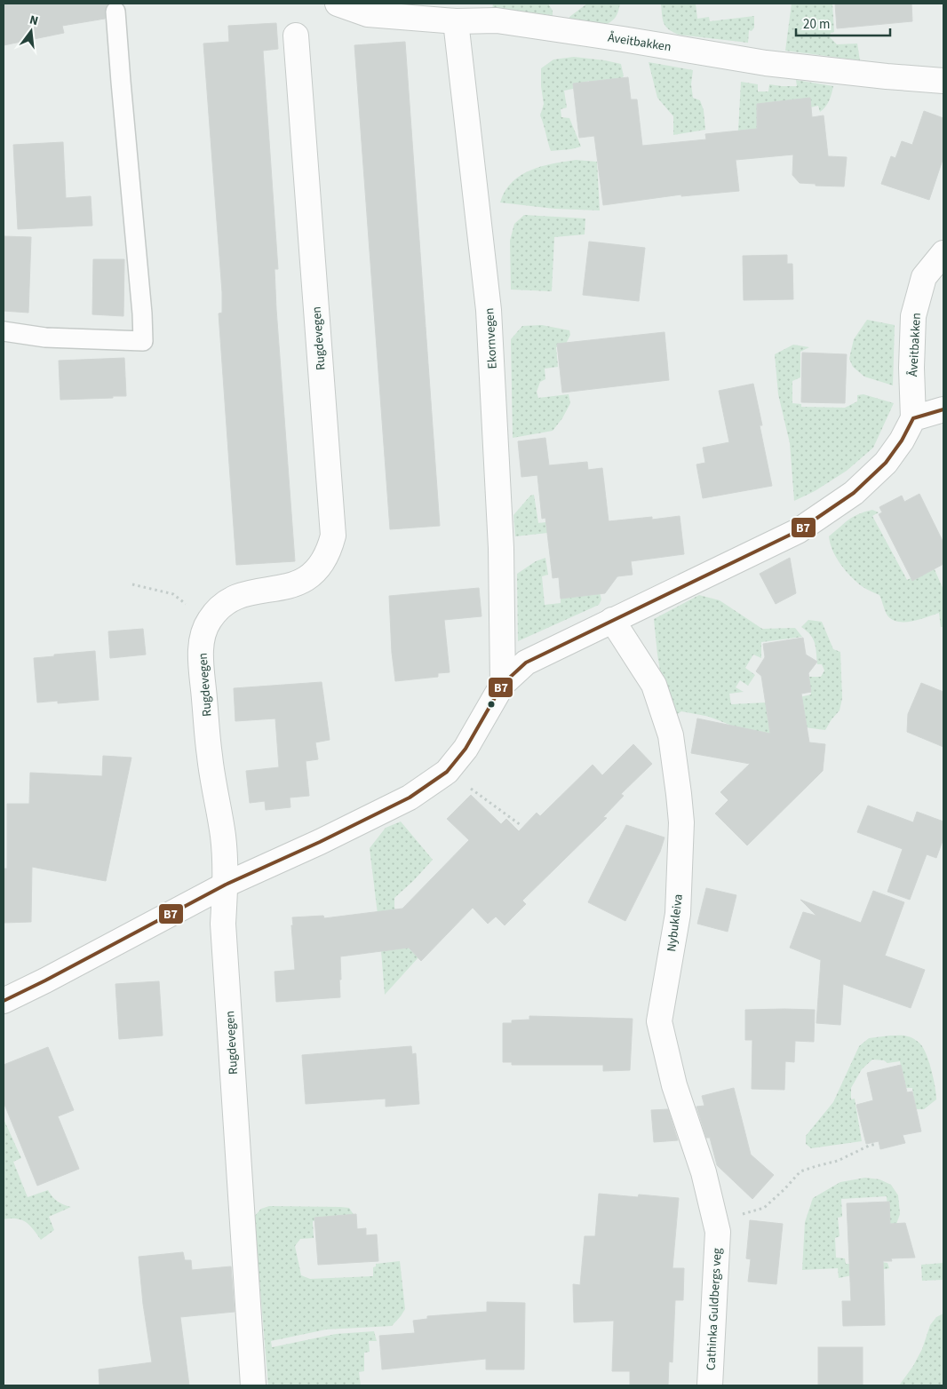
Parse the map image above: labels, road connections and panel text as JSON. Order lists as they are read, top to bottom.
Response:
{
  "streets": {
    "street": [
      "Åveitbakken",
      "Rugdevegen",
      "Ekornvegen",
      "Nybukleiva",
      "Cathinka Guldbergs veg"
    ]
  },
  "crossings": [
    ["Åveitbakken", "Ekornvegen"],
    ["Nybukleiva", "Cathinka Guldbergs veg"]
  ],
  "lines": ["transit line B7"],
  "scale_bar": "20 m",
  "north": "top"
}
